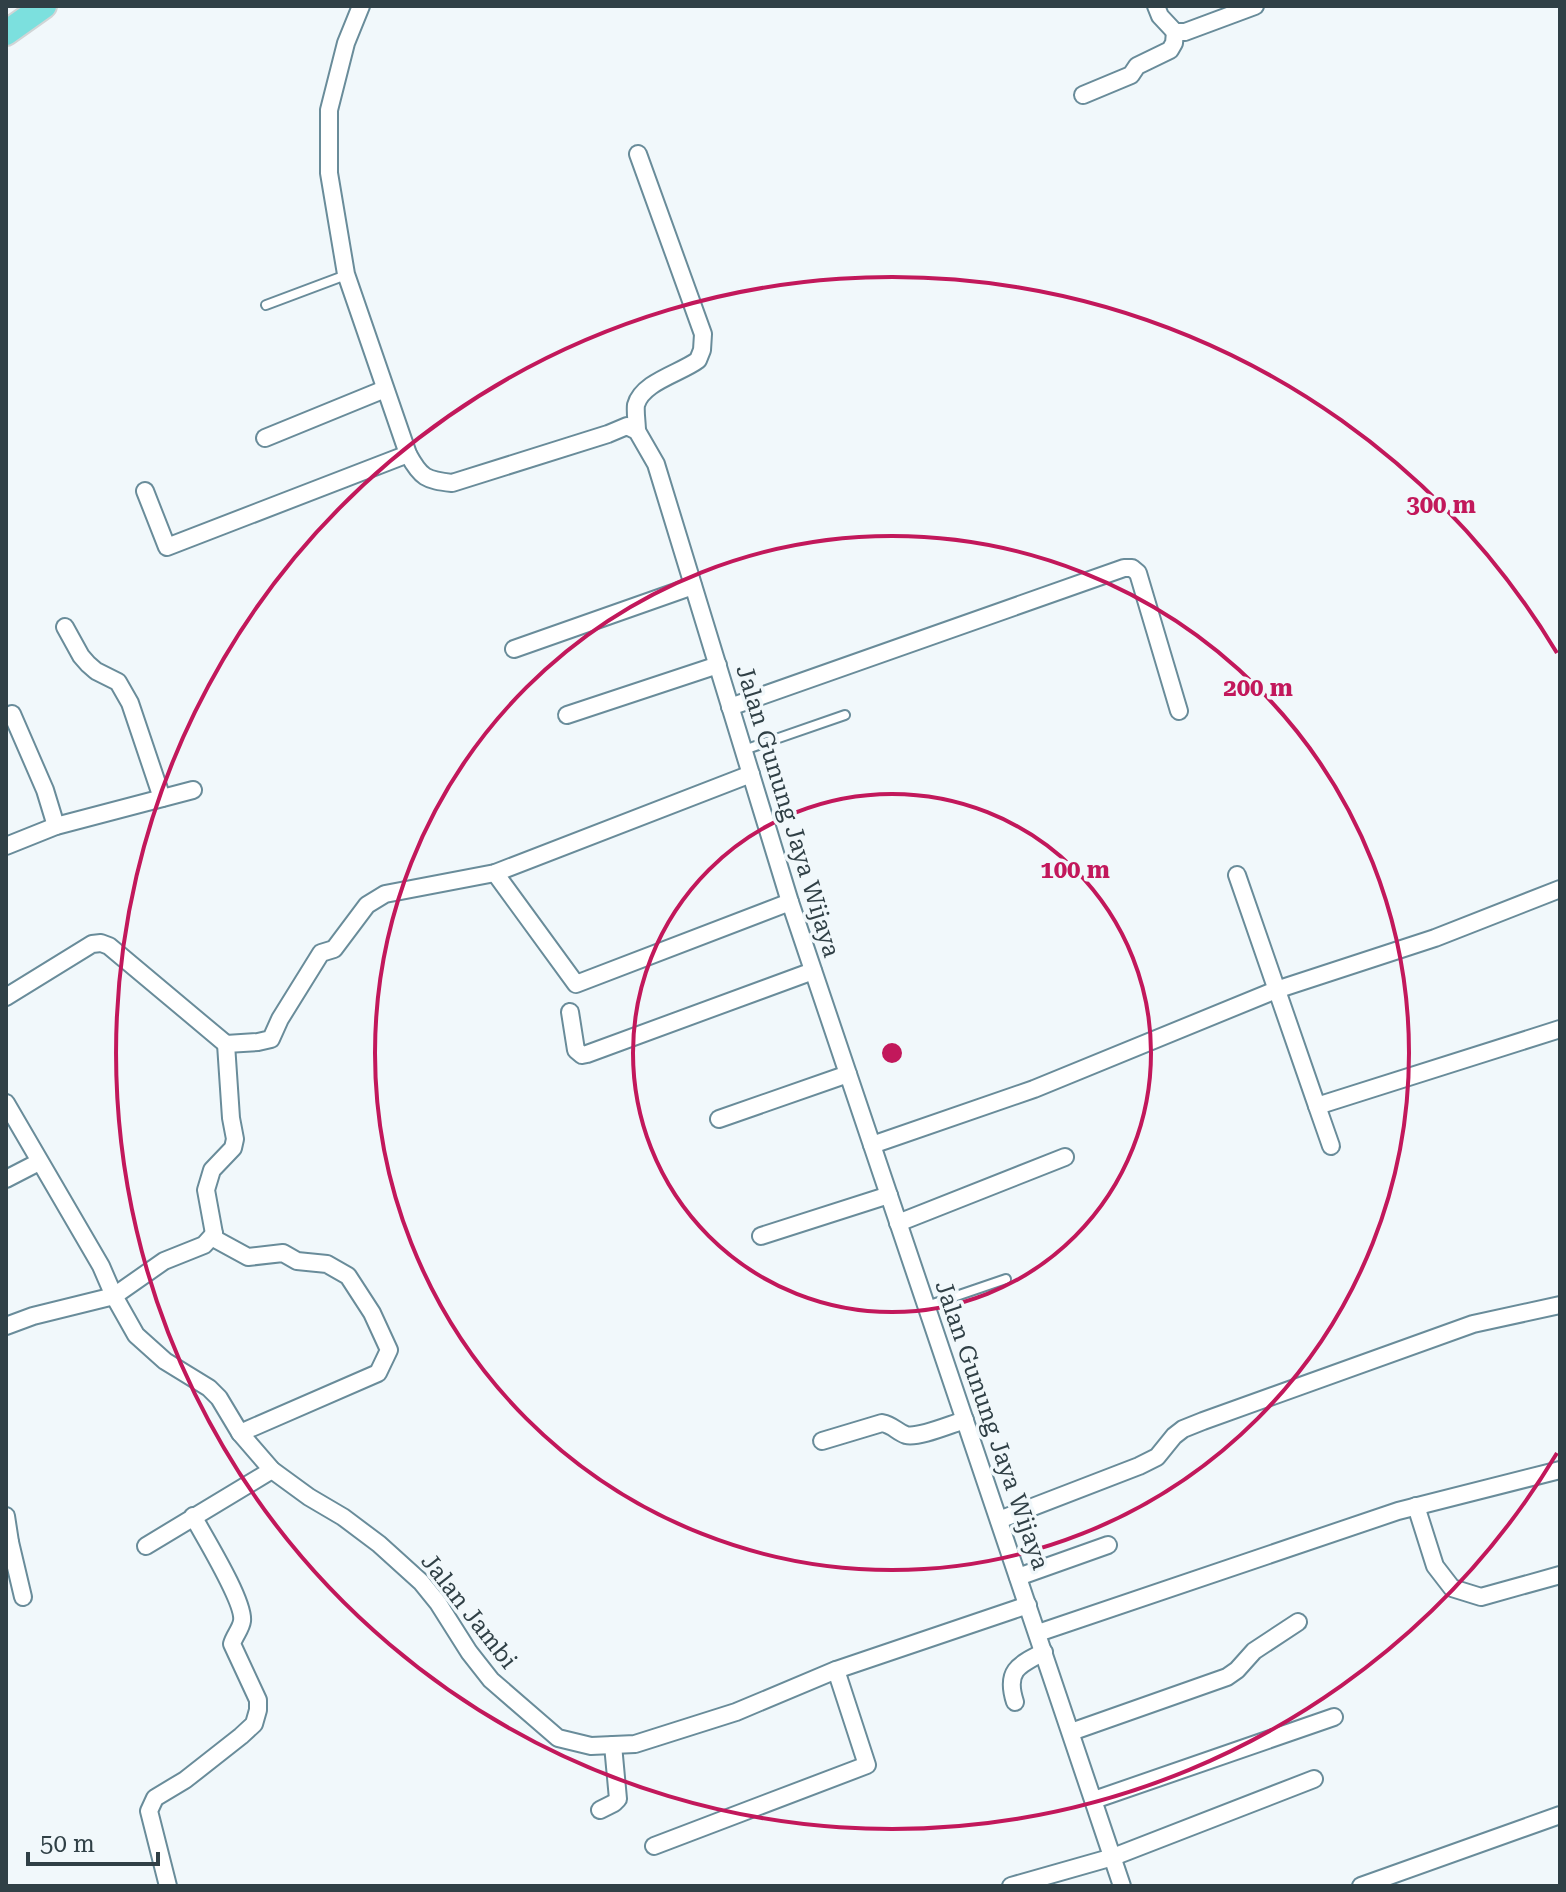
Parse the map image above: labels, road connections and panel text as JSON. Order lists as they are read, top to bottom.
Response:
{
  "streets": {
    "street": ["Jalan Gunung Jaya Wijaya", "Jalan Jambi"]
  },
  "crossings": [
    ["Jalan Gunung Jaya Wijaya", "Jalan Jambi"]
  ],
  "scale_bar": "50 m",
  "rings": ["300 m", "200 m", "100 m"]
}
